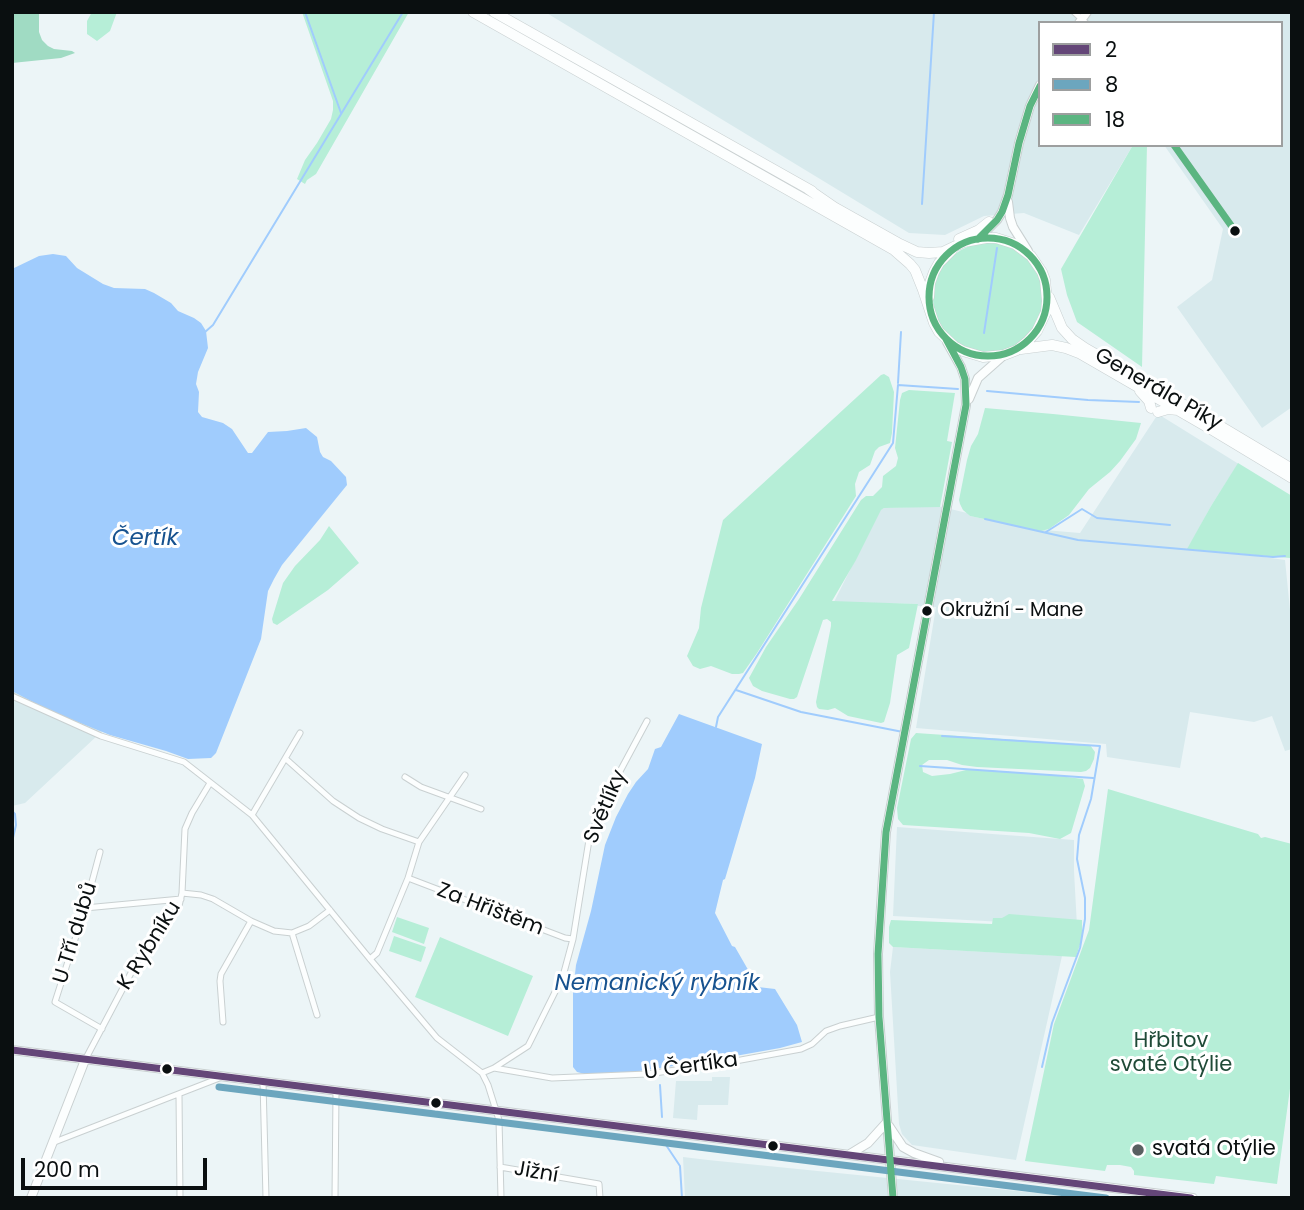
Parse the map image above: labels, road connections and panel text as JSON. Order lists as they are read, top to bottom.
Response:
{
  "streets": {
    "highway": ["Generála Píky"],
    "main road": ["K Rybníku"],
    "street": [
      "Světlíky",
      "Za Hřištěm",
      "U Tří dubů",
      "U Čertíka",
      "Jižní"
    ]
  },
  "crossings": [
    ["Světlíky", "Za Hřištěm"],
    ["U Tří dubů", "K Rybníku"]
  ],
  "water": ["Čertík", "Nemanický rybník"],
  "parks": ["Hřbitov svaté Otýlie"],
  "places": ["Okružní - Mane", "svatá Otýlie"],
  "lines": ["transit line 18", "transit line 2", "transit line 8"],
  "legend": ["2", "8", "18"],
  "scale_bar": "200 m"
}
